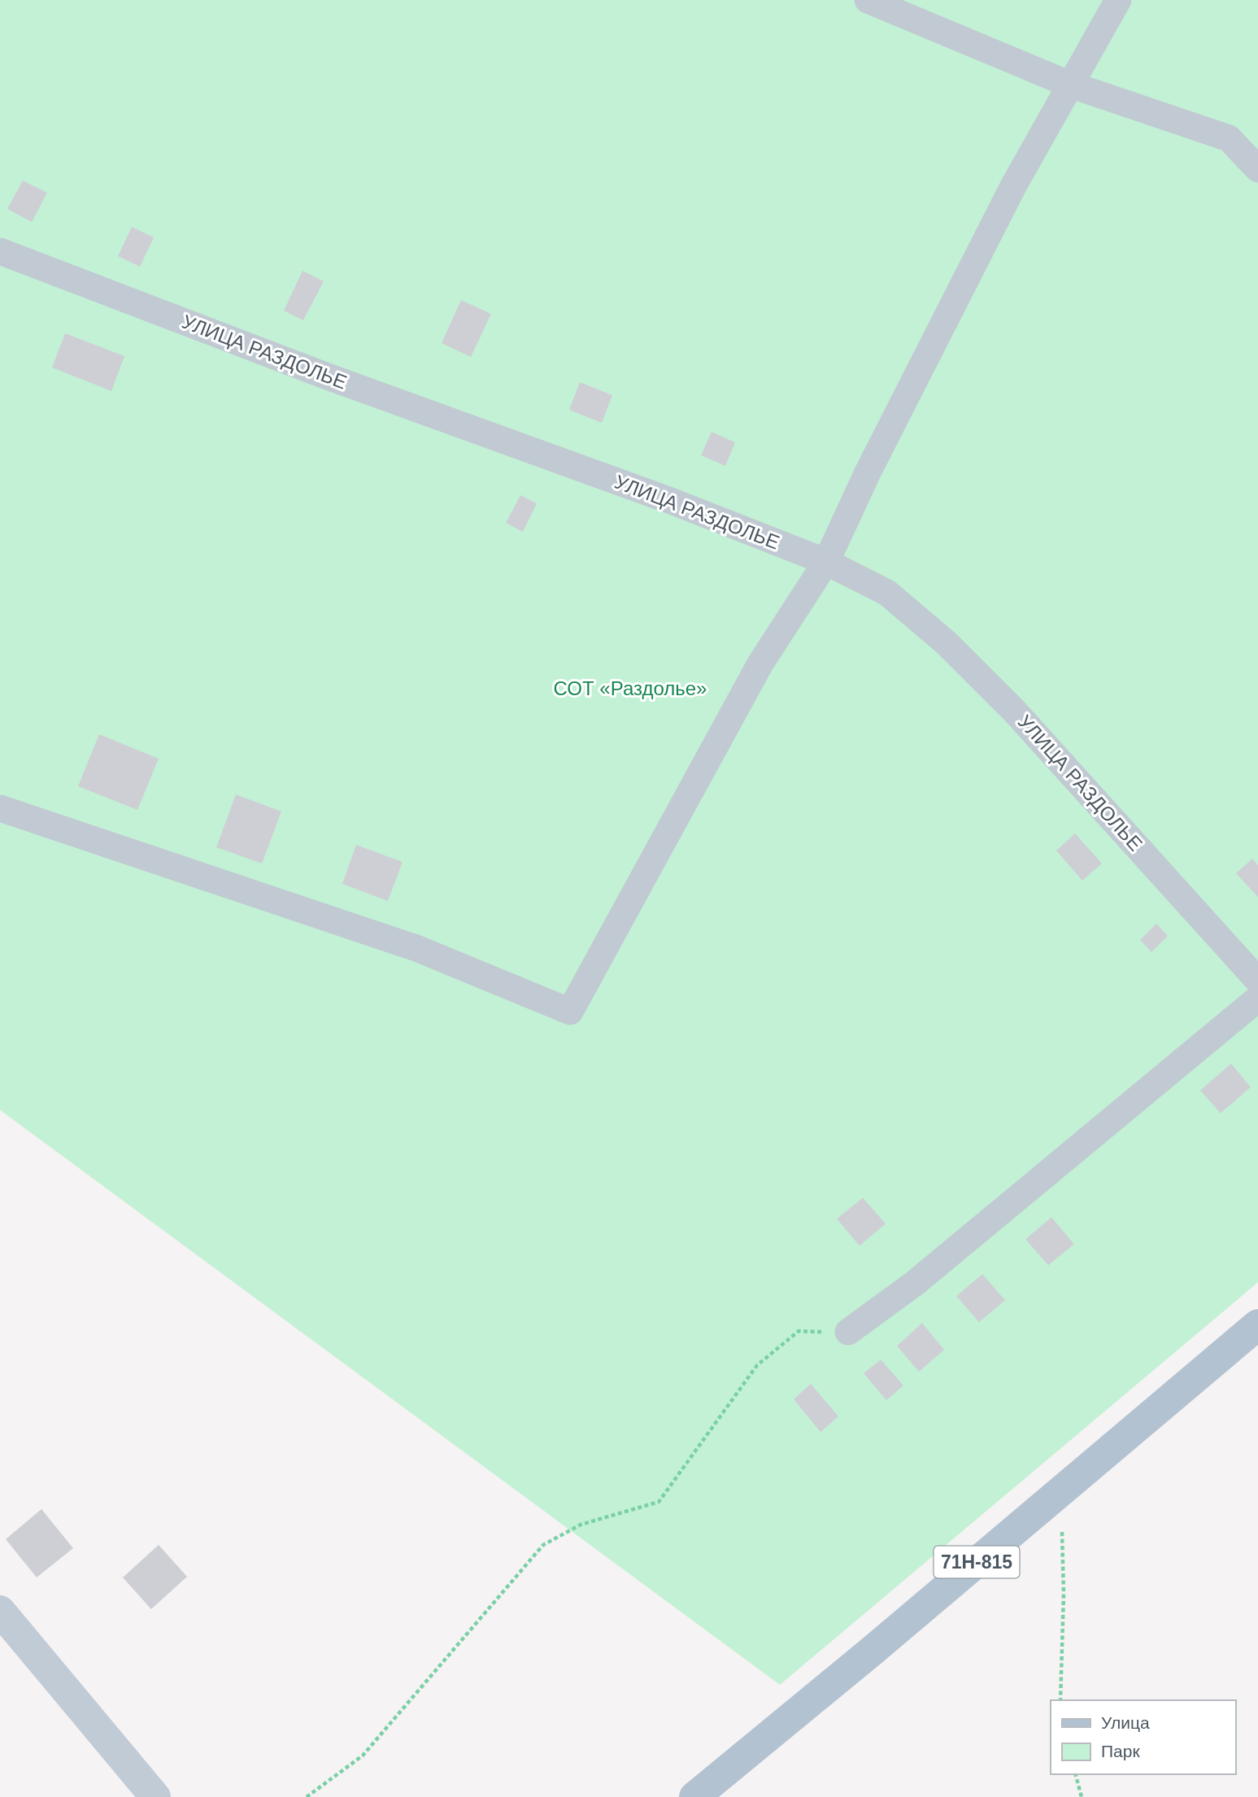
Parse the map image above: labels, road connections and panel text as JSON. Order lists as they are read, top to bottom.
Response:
{
  "streets": {
    "main road": ["71Н-815"],
    "street": ["УЛИЦА РАЗДОЛЬЕ"]
  },
  "parks": ["СОТ «Раздолье»"],
  "legend": ["Улица", "Парк"]
}
